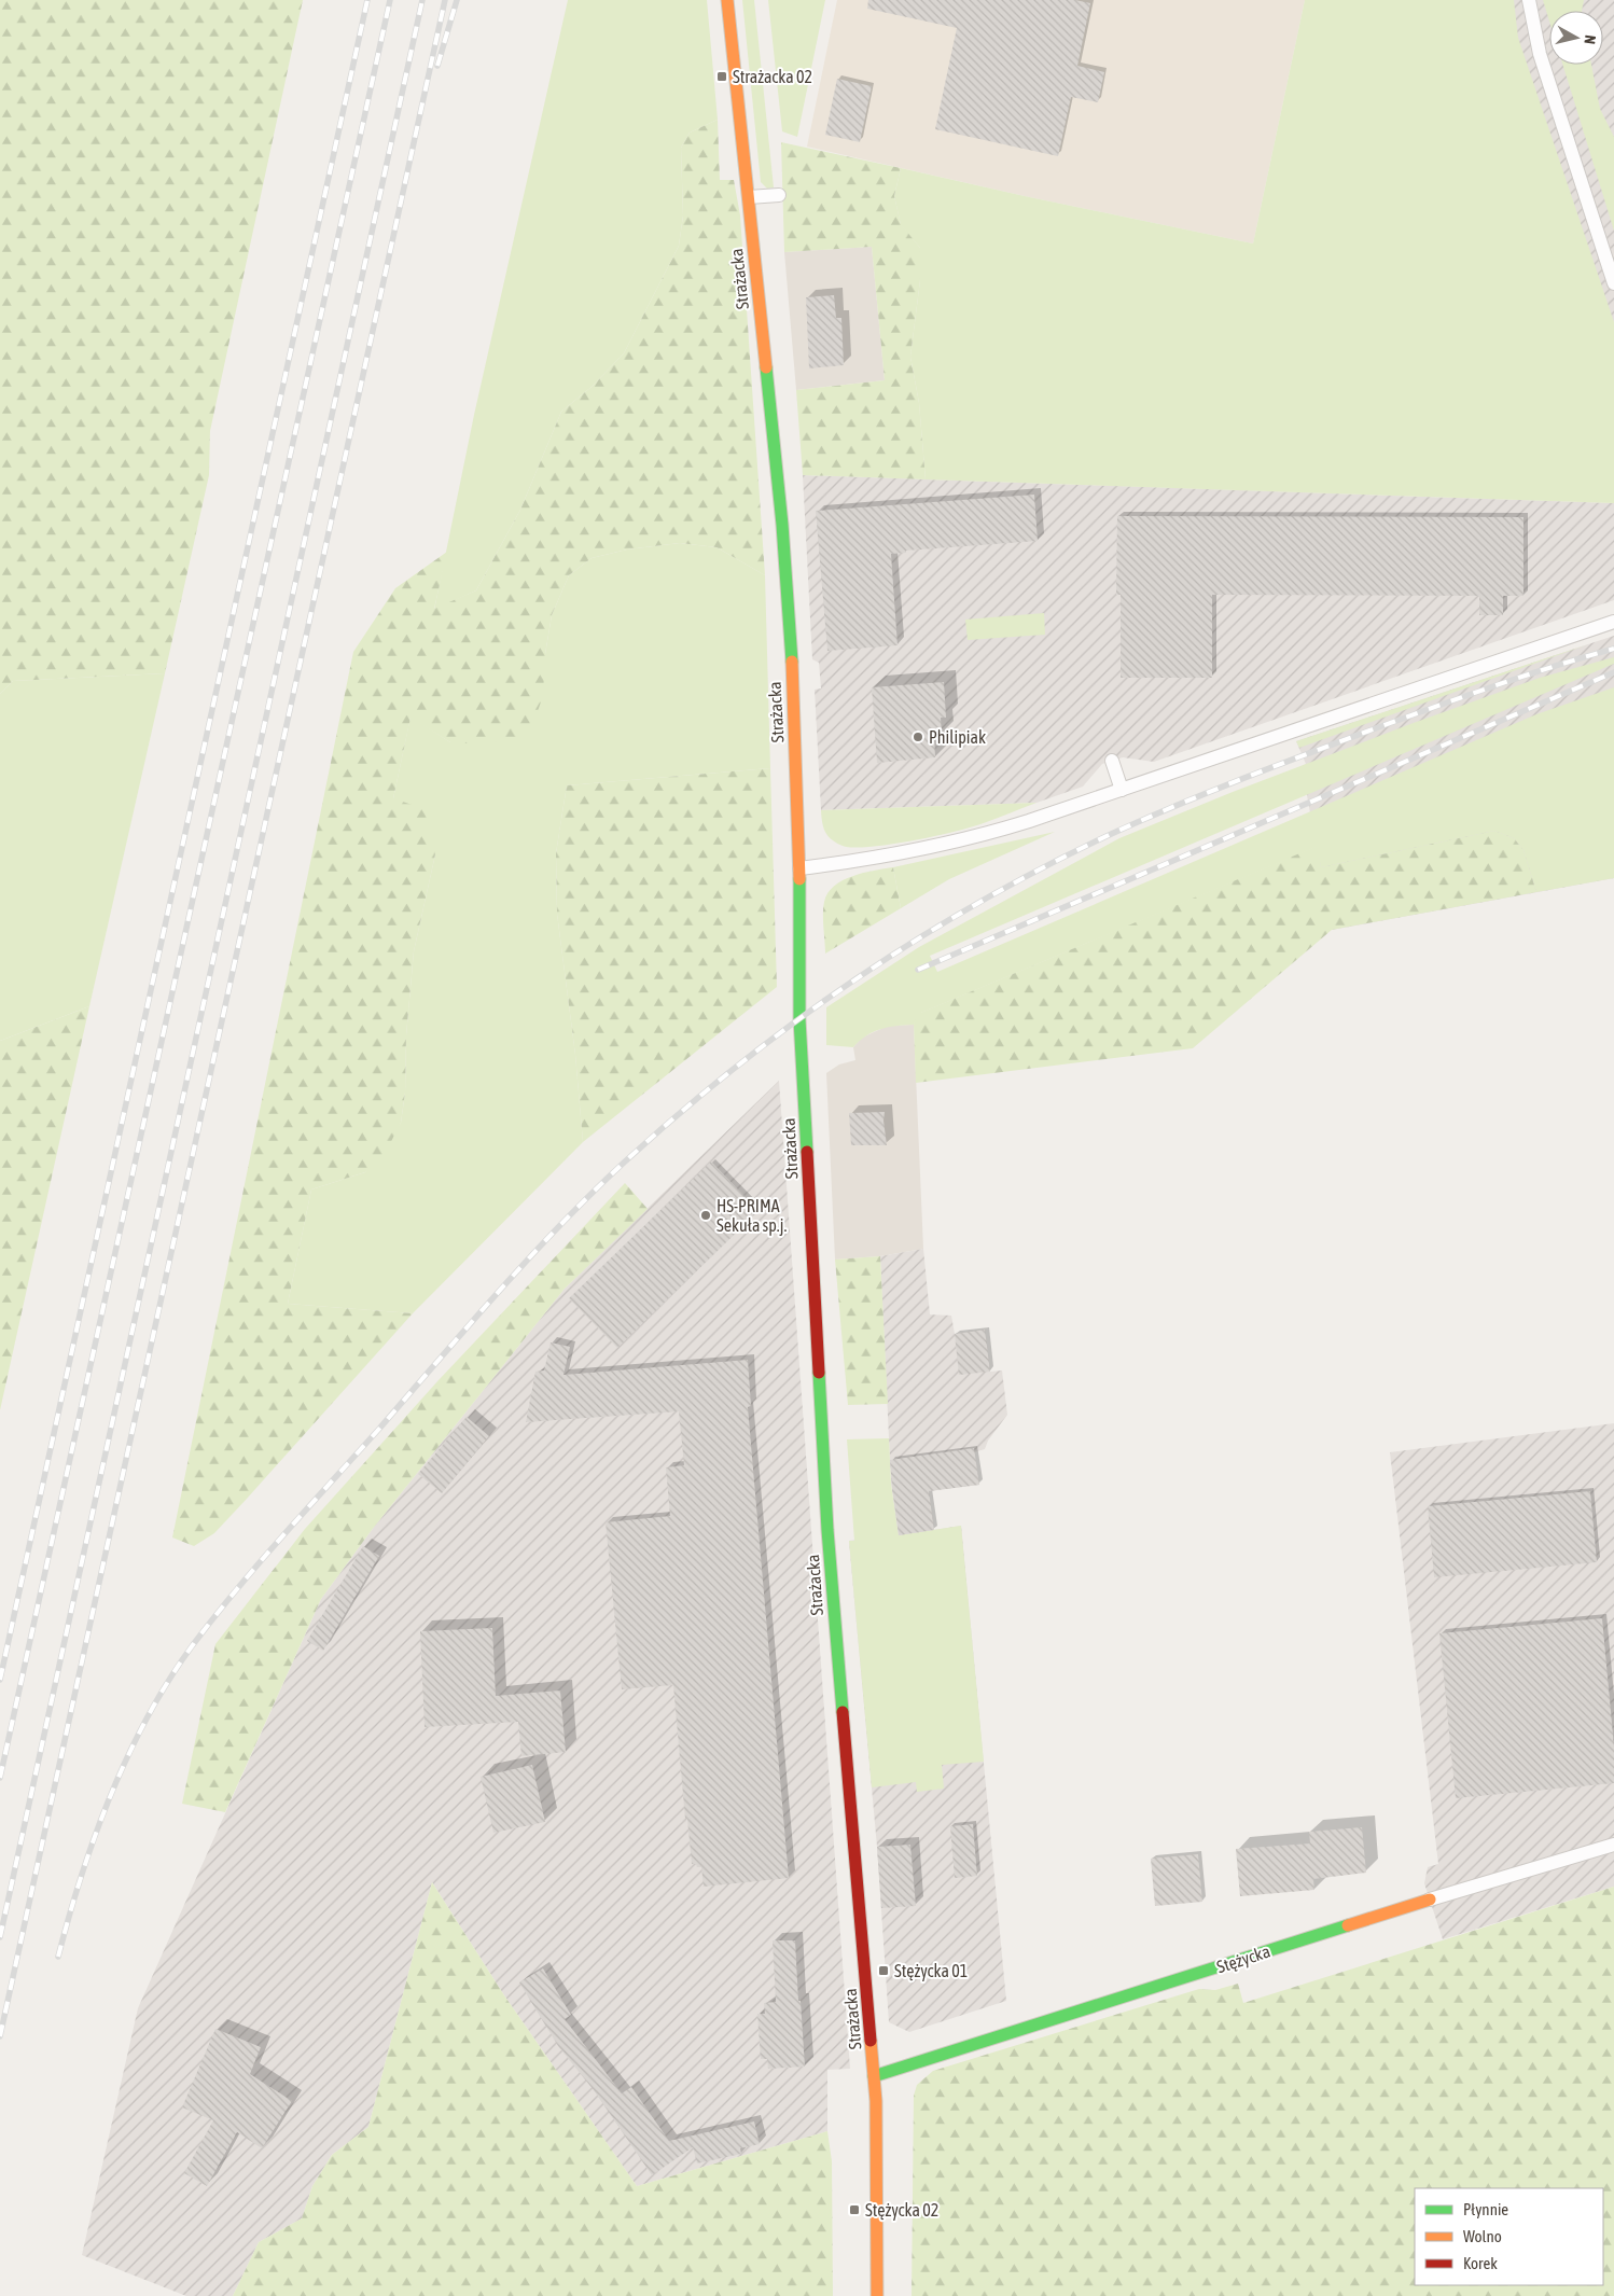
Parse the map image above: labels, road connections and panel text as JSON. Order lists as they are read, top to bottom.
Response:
{
  "streets": {
    "main road": ["Strażacka", "Stężycka"]
  },
  "crossings": [
    ["Strażacka", "Stężycka"]
  ],
  "places": {
    "transit": ["Strażacka 02", "Stężycka 01", "Stężycka 02"],
    "other": ["Philipiak", "HS-PRIMA Sekuła sp.j."]
  },
  "legend": ["Płynnie", "Wolno", "Korek"],
  "north": "right"
}
